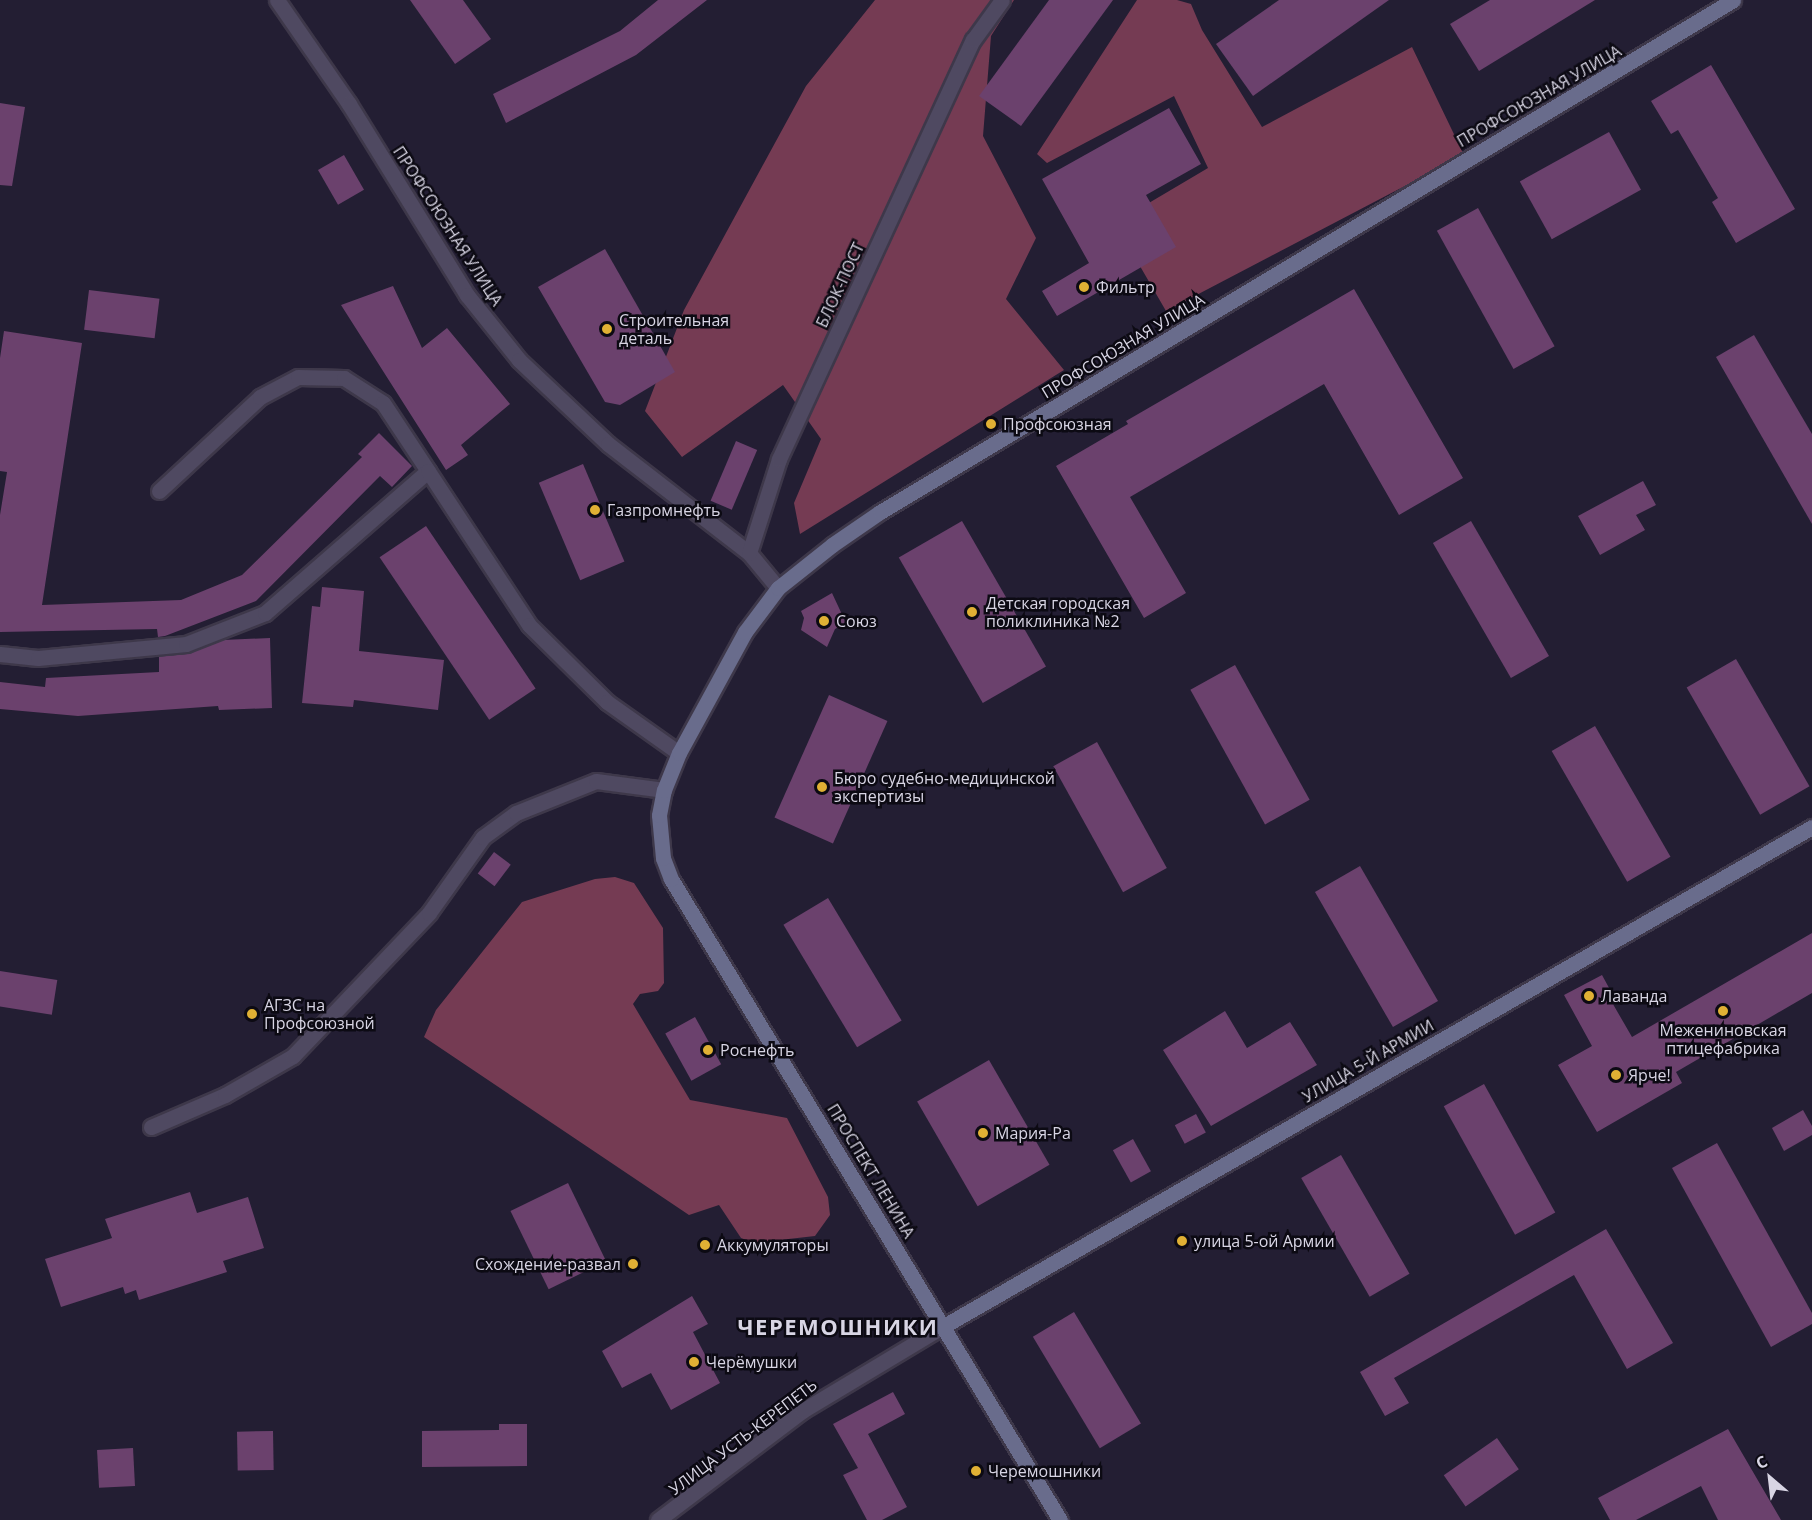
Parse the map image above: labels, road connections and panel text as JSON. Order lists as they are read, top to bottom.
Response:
{
  "streets": {
    "main road": ["ПРОФСОЮЗНАЯ УЛИЦА", "УЛИЦА 5-Й АРМИИ", "ПРОСПЕКТ ЛЕНИНА"],
    "street": ["БЛОК-ПОСТ", "УЛИЦА УСТЬ-КЕРЕПЕТЬ"]
  },
  "crossings": [
    ["ПРОФСОЮЗНАЯ УЛИЦА", "БЛОК-ПОСТ"],
    ["ПРОФСОЮЗНАЯ УЛИЦА", "ПРОСПЕКТ ЛЕНИНА"],
    ["УЛИЦА 5-Й АРМИИ", "ПРОСПЕКТ ЛЕНИНА"],
    ["УЛИЦА 5-Й АРМИИ", "УЛИЦА УСТЬ-КЕРЕПЕТЬ"],
    ["ПРОСПЕКТ ЛЕНИНА", "УЛИЦА УСТЬ-КЕРЕПЕТЬ"]
  ],
  "districts": ["ЧЕРЕМОШНИКИ"],
  "places": [
    "Фильтр",
    "Строительная деталь",
    "Профсоюзная",
    "Газпромнефть",
    "Детская городская поликлиника №2",
    "Союз",
    "Бюро судебно-медицинской экспертизы",
    "Лаванда",
    "Межениновская птицефабрика",
    "АГЗС на Профсоюзной",
    "Роснефть",
    "Ярче!",
    "Мария-Ра",
    "улица 5-ой Армии",
    "Аккумуляторы",
    "Схождение-развал",
    "Черёмушки",
    "Черемошники"
  ],
  "north": "top left"
}
